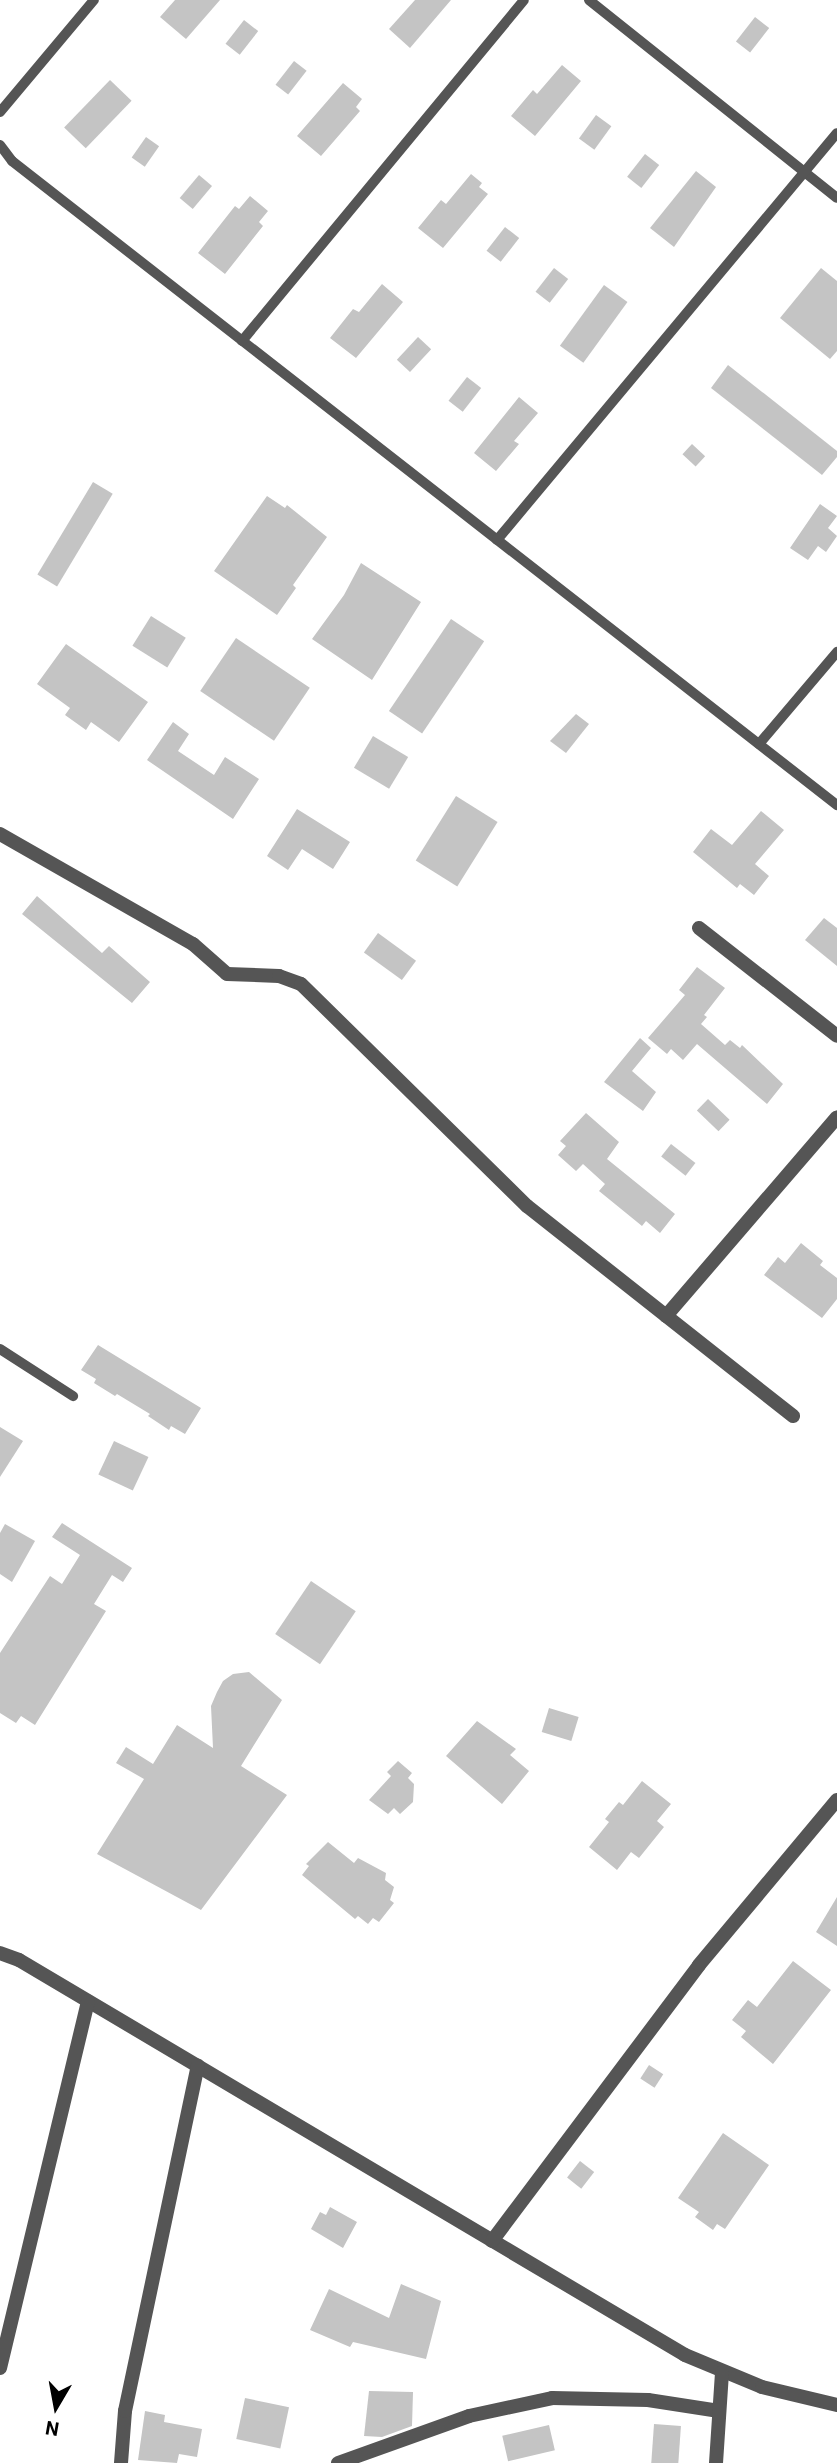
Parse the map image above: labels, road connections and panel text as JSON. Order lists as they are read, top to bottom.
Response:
{
  "north": "bottom"
}
